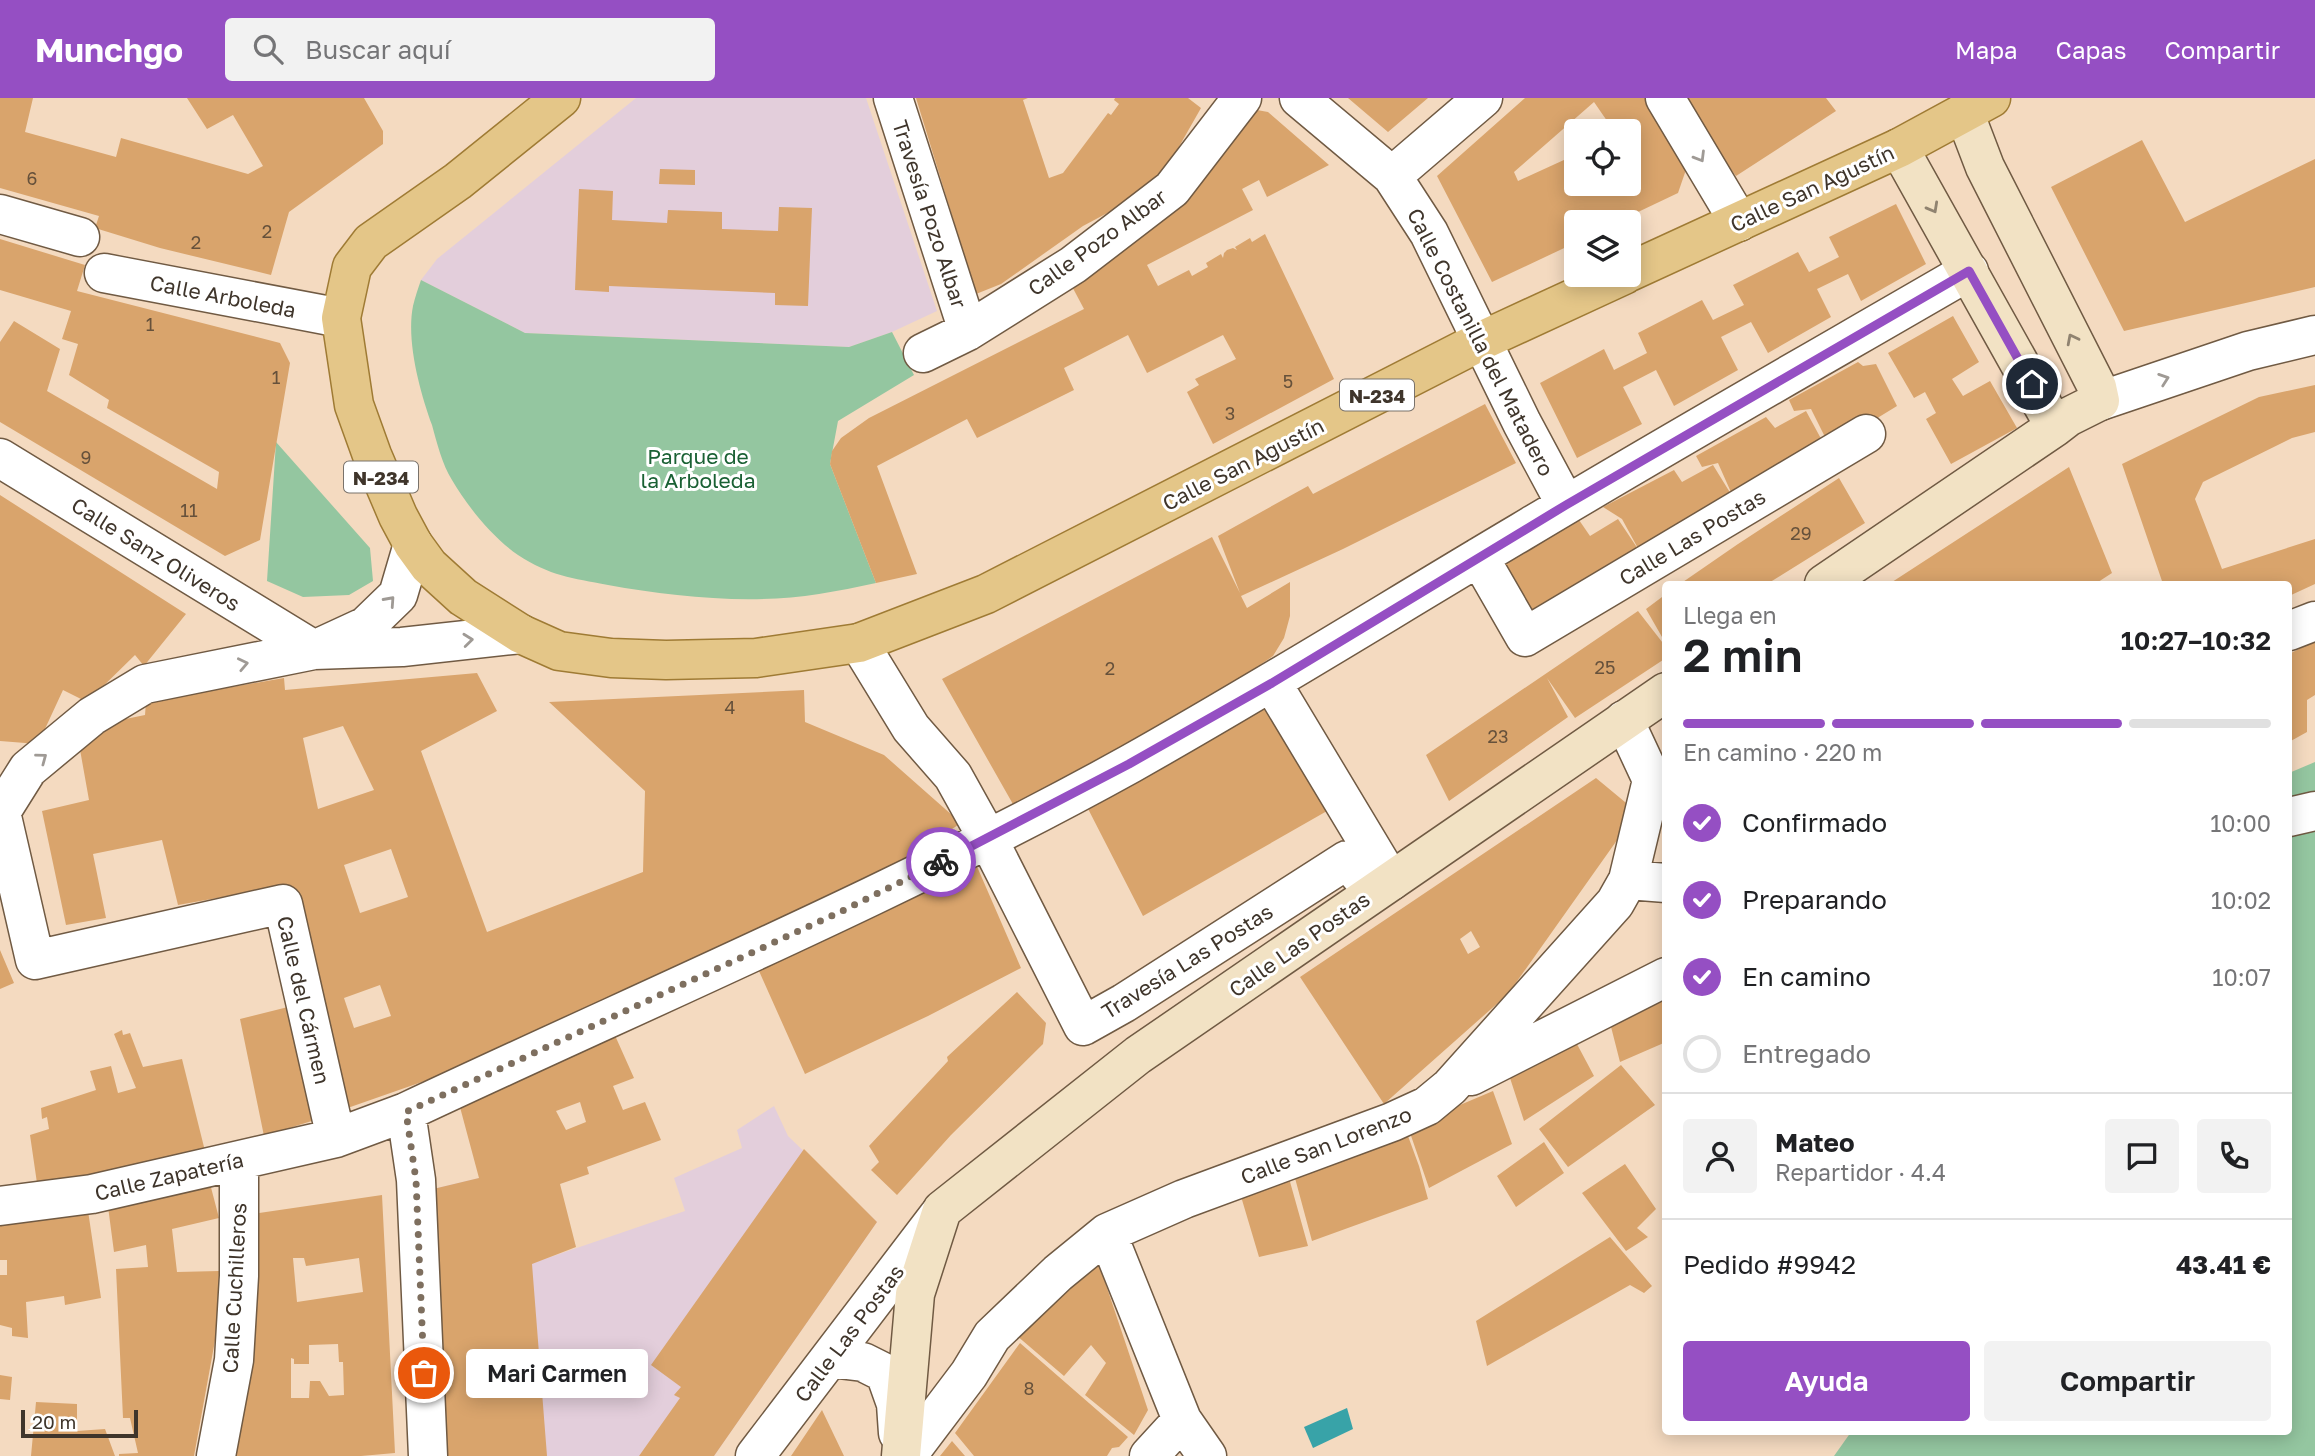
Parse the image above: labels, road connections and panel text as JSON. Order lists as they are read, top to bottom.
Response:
{
  "streets": {
    "main road": ["Calle San Agustín", "N-234"],
    "street": [
      "Travesía Pozo Albar",
      "Calle Pozo Albar",
      "Calle Arboleda",
      "Calle Costanilla del Matadero",
      "Calle Las Postas",
      "Calle Sanz Oliveros",
      "Travesía Las Postas",
      "Calle del Cármen",
      "Calle San Lorenzo",
      "Calle Zapatería",
      "Calle Cuchilleros"
    ]
  },
  "crossings": [
    ["Calle San Agustín", "Calle Costanilla del Matadero"],
    ["Calle San Agustín", "N-234"],
    ["Calle San Agustín", "Travesía Las Postas"],
    ["Travesía Pozo Albar", "Calle Pozo Albar"],
    ["Calle Arboleda", "N-234"],
    ["Calle Costanilla del Matadero", "Calle Zapatería"],
    ["N-234", "Travesía Las Postas"],
    ["Calle Las Postas", "Travesía Las Postas"],
    ["Calle Las Postas", "Calle San Lorenzo"],
    ["Calle Las Postas", "Calle Zapatería"],
    ["Travesía Las Postas", "Calle Zapatería"],
    ["Calle del Cármen", "Calle Zapatería"],
    ["Calle Zapatería", "Calle Cuchilleros"]
  ],
  "parks": ["Parque de la Arboleda"],
  "places": ["Mari Carmen"],
  "house_numbers": [
    "6",
    "2",
    "2",
    "1",
    "1",
    "5",
    "3",
    "9",
    "11",
    "29",
    "25",
    "2",
    "4",
    "23",
    "8"
  ],
  "scale_bar": "20 m",
  "page": {
    "header": "Munchgo",
    "search": "Buscar aquí",
    "nav": ["Mapa", "Capas", "Compartir"],
    "heading": ["2 min", "Llega en", "10:27–10:32"],
    "panel": [
      "Mateo",
      "Repartidor · 4.4",
      "Pedido #9942",
      "43.41 €"
    ],
    "bar": "En camino · 220 m",
    "list": [
      ["Confirmado", "10:00"],
      ["Preparando", "10:02"],
      ["En camino", "10:07"],
      "Entregado"
    ],
    "buttons": ["Ayuda", "Compartir"],
    "bubble": "Mari Carmen",
    "scale": "20 m"
  }
}
